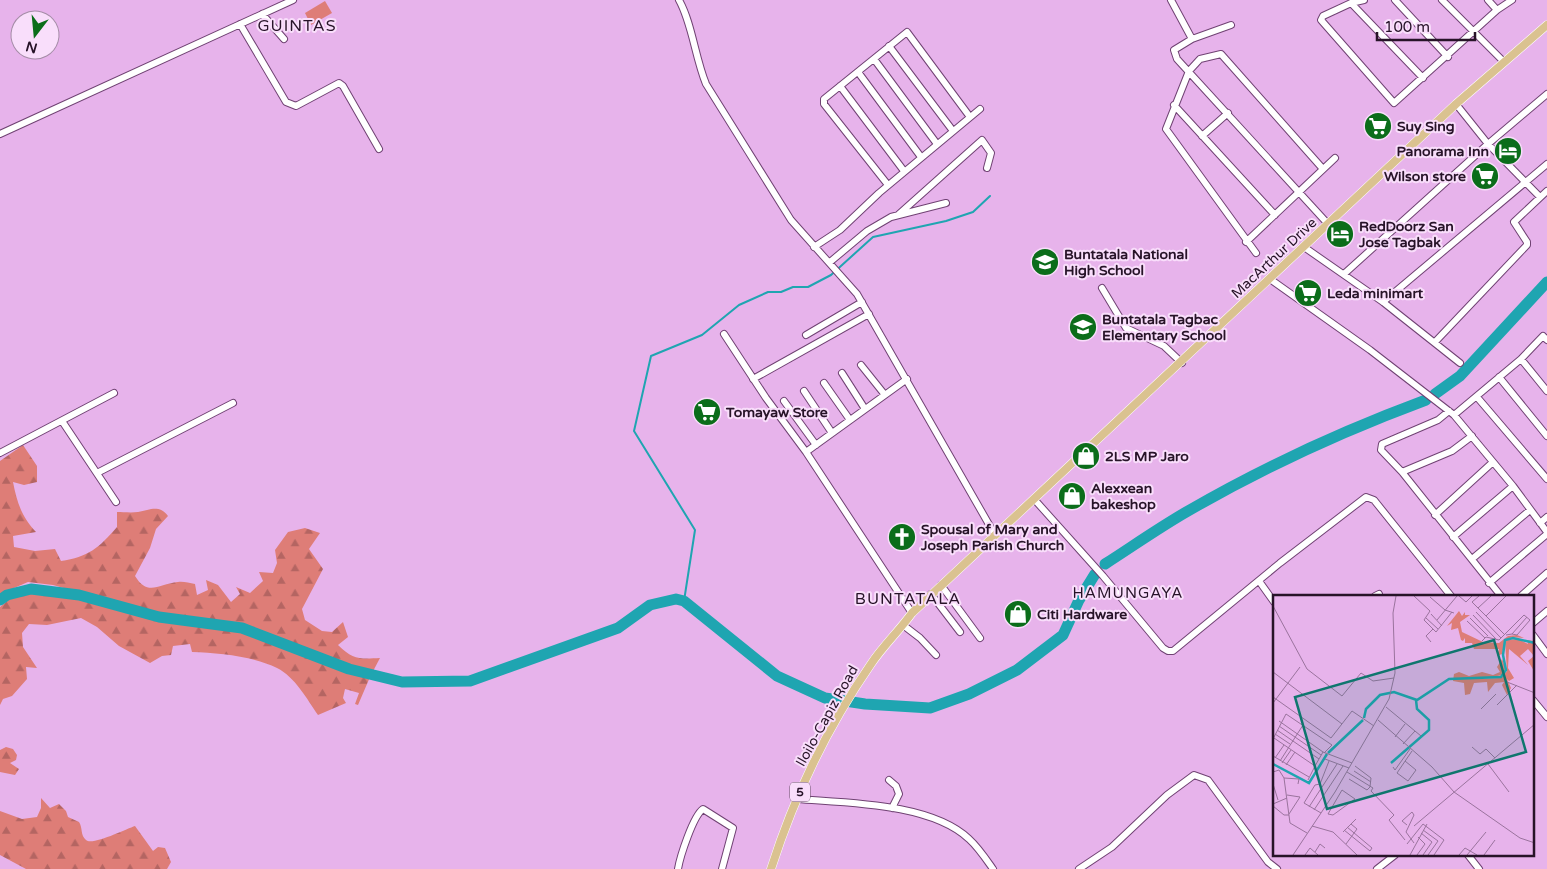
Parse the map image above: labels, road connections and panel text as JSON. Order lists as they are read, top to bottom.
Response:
{
  "streets": {
    "main road": ["MacArthur Drive", "Iloilo-Capiz Road", "5"]
  },
  "crossings": [
    ["MacArthur Drive", "Iloilo-Capiz Road"]
  ],
  "districts": ["GUINTAS", "HAMUNGAYA", "BUNTATALA"],
  "places": {
    "supermarket": [
      "Suy Sing",
      "Wilson store",
      "Leda minimart",
      "Tomayaw Store"
    ],
    "hotel": ["Panorama Inn", "RedDoorz San Jose Tagbak"],
    "school or university": ["Buntatala National High School", "Buntatala Tagbac Elementary School"],
    "shop": ["2LS MP Jaro", "Alexxean bakeshop", "Citi Hardware"],
    "church": ["Spousal of Mary and Joseph Parish Church"]
  },
  "scale_bar": "100 m",
  "north": "bottom"
}
